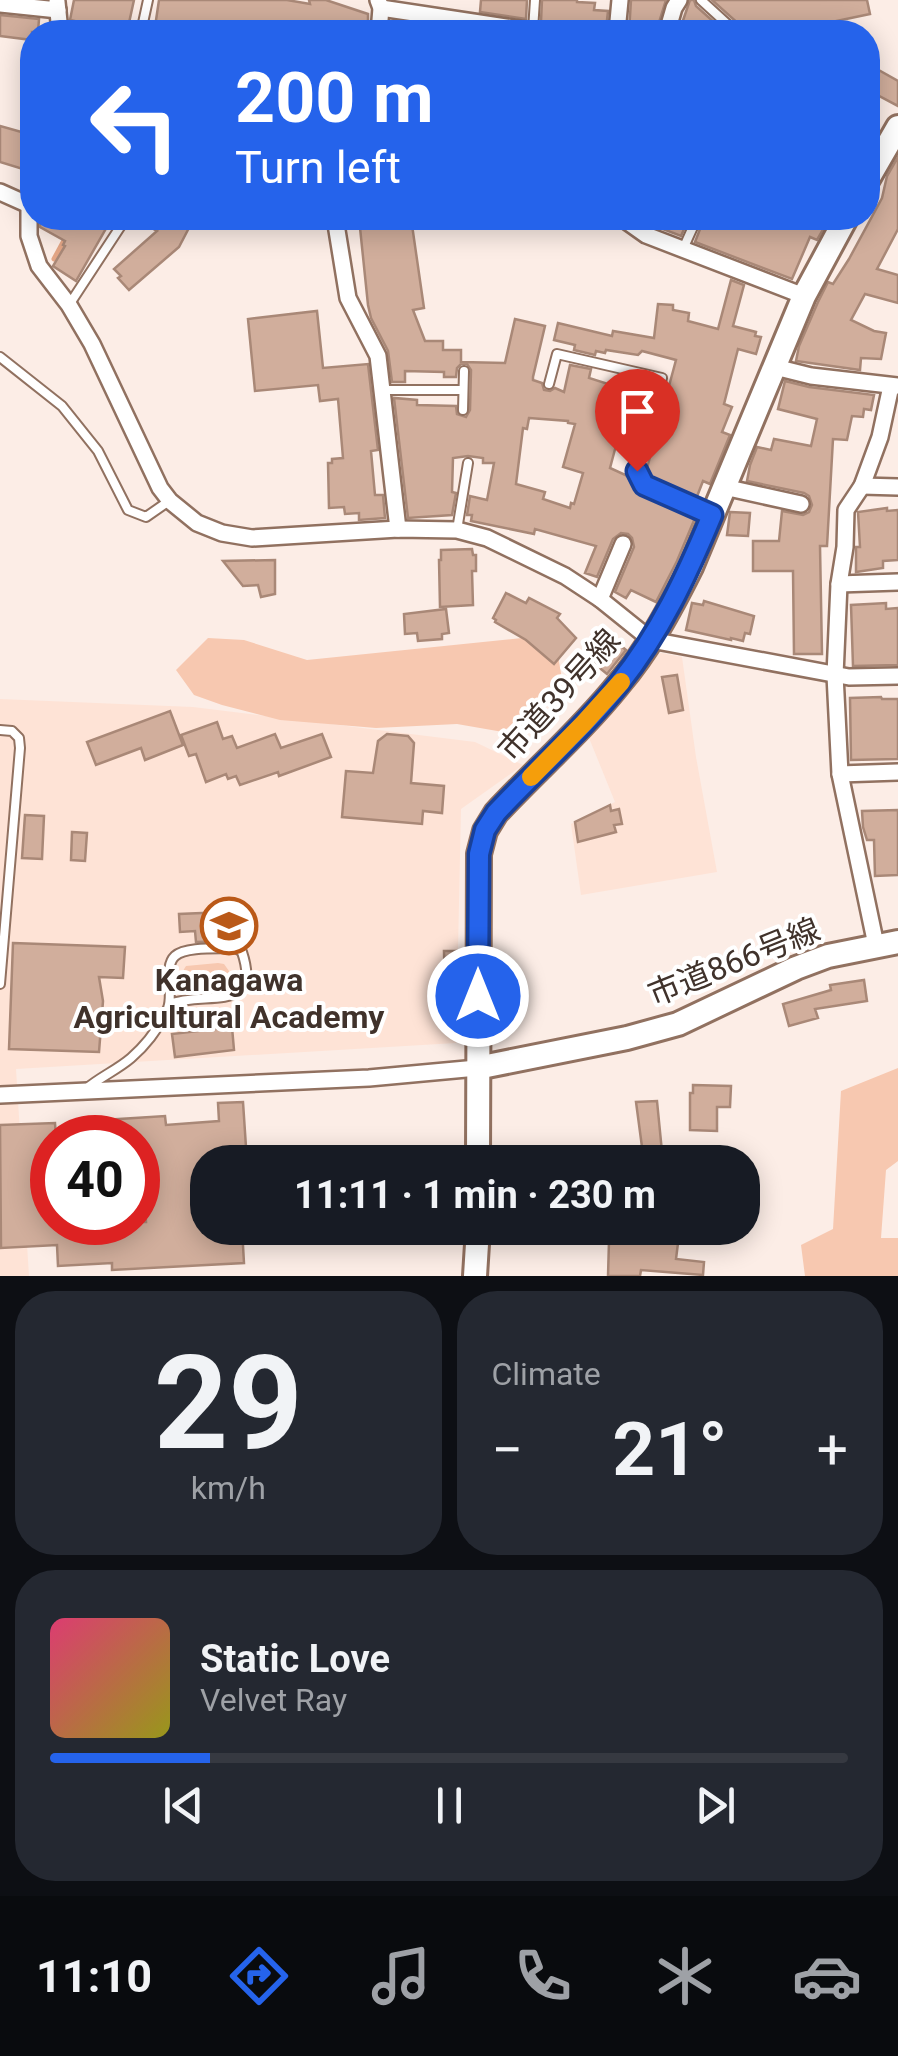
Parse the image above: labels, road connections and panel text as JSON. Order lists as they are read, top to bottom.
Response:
{
  "streets": {
    "street": ["市道39号線", "市道866号線"]
  },
  "crossings": [
    ["市道39号線", "市道866号線"]
  ],
  "places": {
    "school or university": ["Kanagawa Agricultural Academy"]
  },
  "page": {
    "turn": ["200 m", "Turn left"],
    "limit": "40",
    "trip": "11:11 · 1 min · 230 m",
    "tile": [
      ["29", "km/h"],
      "Climate"
    ],
    "heat": ["−", "21°", "+"],
    "song": ["Static Love", "Velvet Ray"],
    "tabs": "11:10"
  }
}
